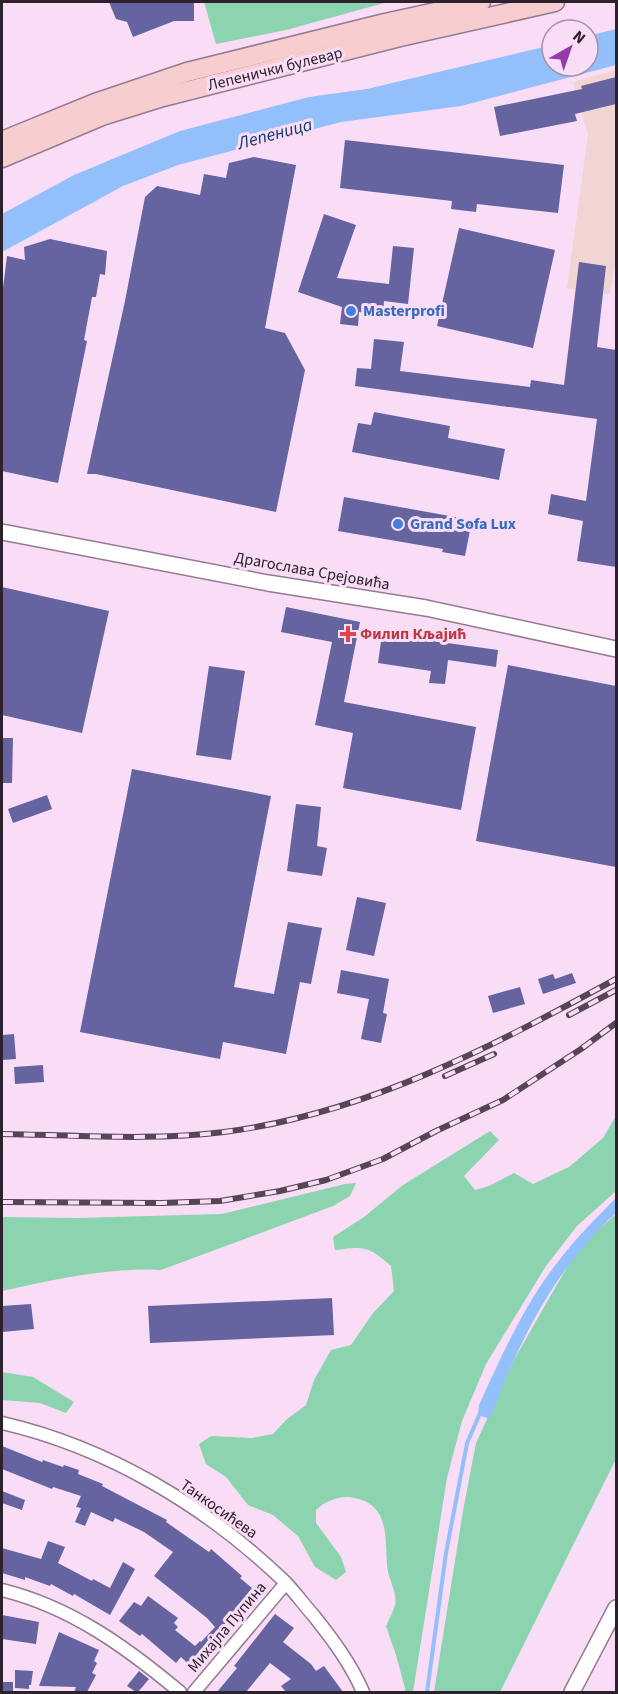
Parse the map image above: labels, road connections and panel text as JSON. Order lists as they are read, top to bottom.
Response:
{
  "streets": {
    "main road": ["Лепенички булевар"],
    "street": ["Драгослава Срејовића", "Танкосићева", "Михајла Пупина"]
  },
  "crossings": [
    ["Танкосићева", "Михајла Пупина"]
  ],
  "water": ["Лепеница"],
  "places": {
    "other": ["Masterprofi", "Grand Sofa Lux"],
    "health": ["Филип Кљајић"]
  },
  "north": "top right"
}
